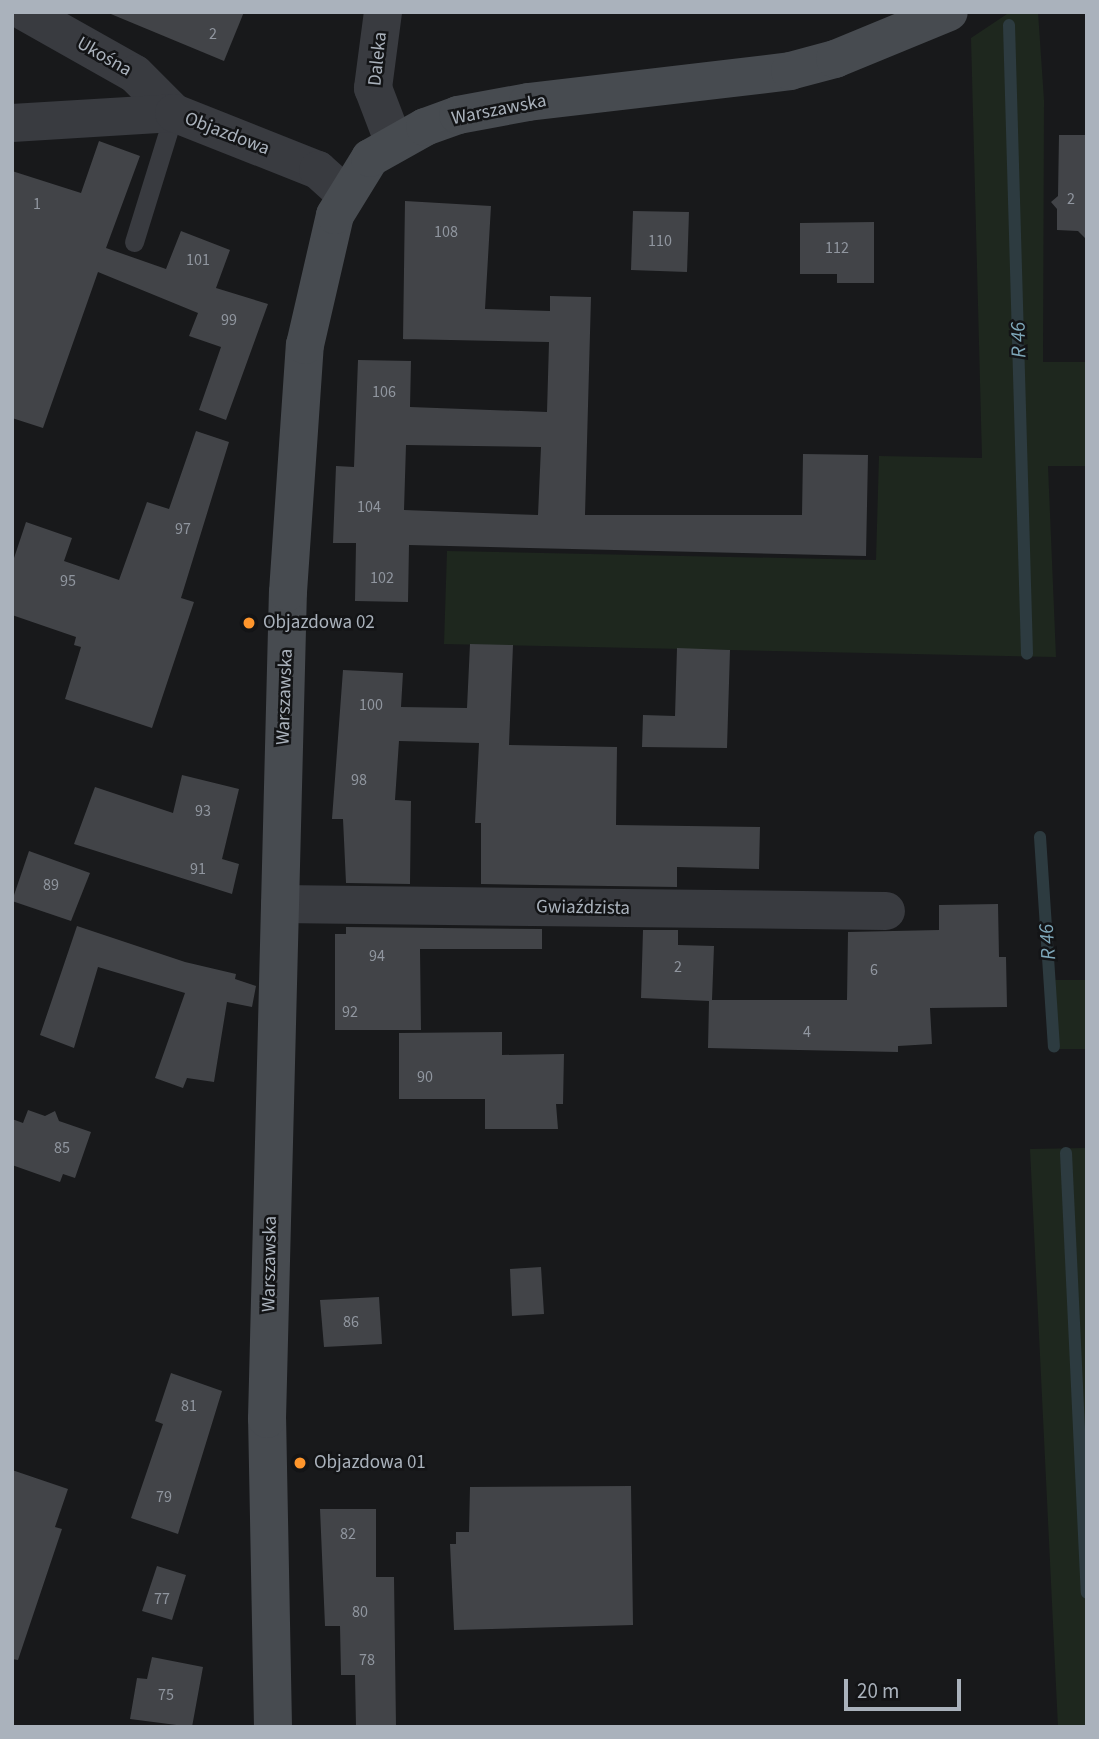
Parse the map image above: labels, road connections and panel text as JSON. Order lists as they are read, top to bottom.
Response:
{
  "streets": {
    "street": [
      "Ukośna",
      "Daleka",
      "Warszawska",
      "Objazdowa",
      "Gwiaździsta"
    ]
  },
  "crossings": [
    ["Ukośna", "Objazdowa"],
    ["Daleka", "Warszawska"],
    ["Warszawska", "Objazdowa"],
    ["Warszawska", "Gwiaździsta"]
  ],
  "water": ["R 46"],
  "places": ["Objazdowa 02", "Objazdowa 01"],
  "house_numbers": [
    "2",
    "2",
    "1",
    "108",
    "110",
    "112",
    "101",
    "99",
    "106",
    "104",
    "97",
    "102",
    "95",
    "100",
    "98",
    "93",
    "91",
    "89",
    "94",
    "2",
    "6",
    "92",
    "4",
    "90",
    "85",
    "86",
    "81",
    "79",
    "82",
    "77",
    "80",
    "78",
    "75"
  ],
  "scale_bar": "20 m"
}
